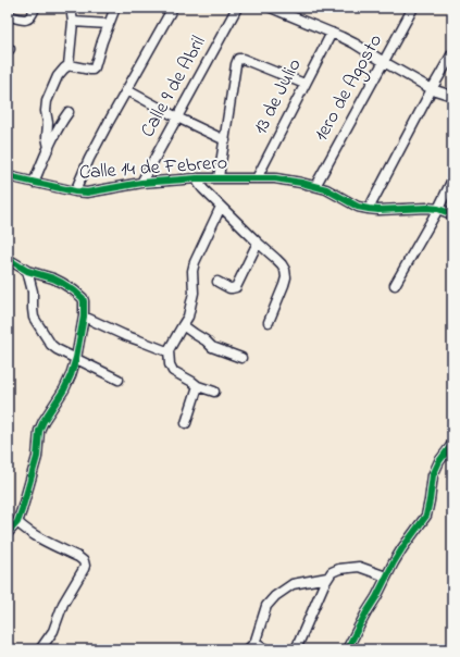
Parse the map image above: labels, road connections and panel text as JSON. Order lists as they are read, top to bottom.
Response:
{
  "streets": {
    "street": [
      "Calle 9 de Abril",
      "1ero de Agosto",
      "13 de Julio",
      "Calle 14 de Febrero"
    ]
  },
  "crossings": [
    ["Calle 9 de Abril", "Calle 14 de Febrero"],
    ["1ero de Agosto", "Calle 14 de Febrero"],
    ["13 de Julio", "Calle 14 de Febrero"]
  ]
}
